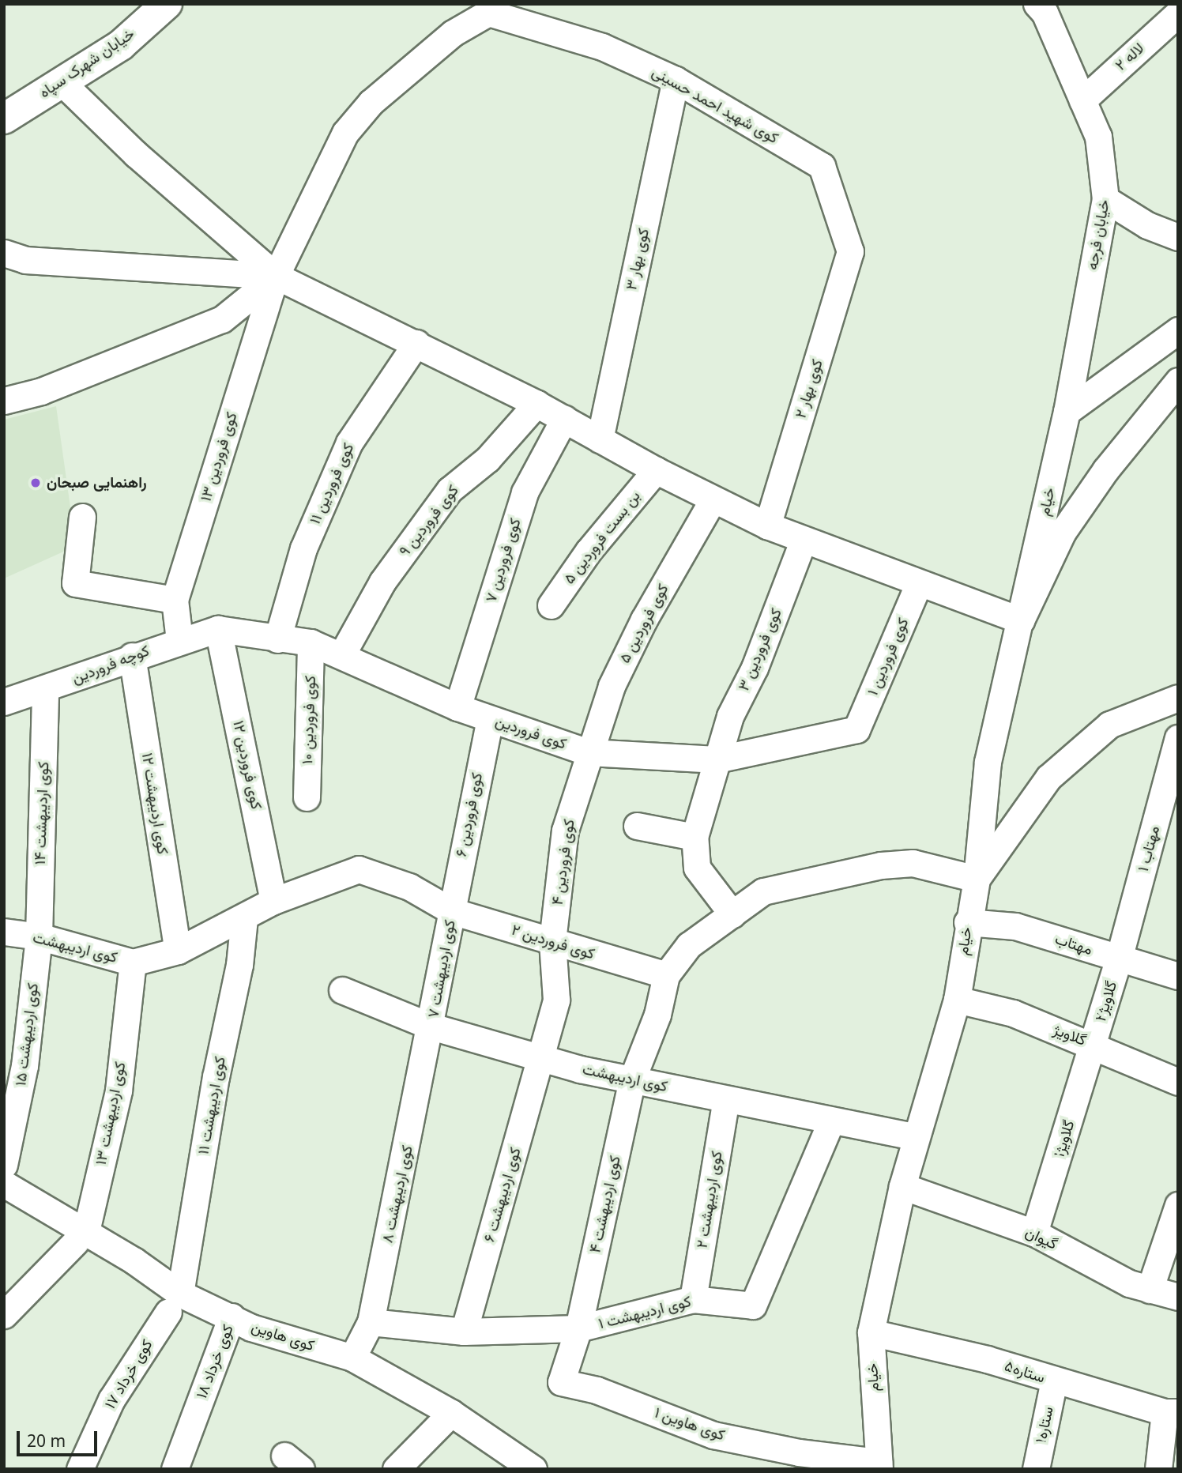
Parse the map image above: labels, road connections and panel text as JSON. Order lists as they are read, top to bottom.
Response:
{
  "streets": {
    "main road": ["خیابان شهرک سپاه"],
    "street": [
      "لاله ۲",
      "کوی شهید احمد حسینی",
      "خیابان فرجه",
      "کوی بهار ۳",
      "کوی بهار ۲",
      "کوی فروردین ۱۳",
      "کوی فروردین ۱۱",
      "خیام",
      "کوی فروردین ۹",
      "بن بست فروردین ۵",
      "کوی فروردین ۷",
      "کوی فروردین ۵",
      "کوی فروردین ۳",
      "کوی فروردین ۱",
      "کوچه فروردین",
      "کوی فروردین ۱۰",
      "کوی فروردین",
      "کوی فروردین ۱۲",
      "کوی اردیبهشت ۱۲",
      "کوی اردیبهشت ۱۴",
      "کوی فروردین ۶",
      "مهتاب ۱",
      "کوی فروردین ۴",
      "کوی فروردین ۲",
      "مهتاب",
      "کوی اردیبهشت",
      "کوی اردیبهشت ۷",
      "گلاویژ۲",
      "کوی اردیبهشت ۱۵",
      "گلاویژ",
      "کوی اردیبهشت ۱۱",
      "کوی اردیبهشت ۱۳",
      "گلاویژ۱",
      "کوی اردیبهشت ۸",
      "کوی اردیبهشت ۶",
      "کوی اردیبهشت ۲",
      "کوی اردیبهشت ۴",
      "گیوان",
      "کوی اردیبهشت ۱",
      "کوی هاوین",
      "کوی خرداد ۱۸",
      "ستاره۵",
      "کوی خرداد ۱۷",
      "کوی هاوین ۱",
      "ستاره۱"
    ]
  },
  "crossings": [
    ["لاله ۲", "خیابان فرجه"],
    ["کوی شهید احمد حسینی", "کوی بهار ۳"],
    ["کوی شهید احمد حسینی", "کوی بهار ۲"],
    ["کوی شهید احمد حسینی", "کوی فروردین ۱۳"],
    ["خیابان فرجه", "خیام"],
    ["کوی فروردین ۱۳", "کوچه فروردین"],
    ["کوی فروردین ۱۱", "کوی فروردین"],
    ["خیام", "مهتاب"],
    ["خیام", "کوی اردیبهشت"],
    ["خیام", "گلاویژ"],
    ["خیام", "گیوان"],
    ["خیام", "ستاره۵"],
    ["خیام", "کوی هاوین ۱"],
    ["کوی فروردین ۹", "کوی فروردین"],
    ["کوی فروردین ۷", "کوی فروردین"],
    ["کوی فروردین ۵", "کوی فروردین"],
    ["کوی فروردین ۵", "کوی فروردین ۴"],
    ["کوی فروردین ۳", "کوی فروردین"],
    ["کوی فروردین ۱", "کوی فروردین"],
    ["کوچه فروردین", "کوی فروردین"],
    ["کوچه فروردین", "کوی فروردین ۱۲"],
    ["کوچه فروردین", "کوی اردیبهشت ۱۲"],
    ["کوچه فروردین", "کوی اردیبهشت ۱۴"],
    ["کوی فروردین ۱۰", "کوی فروردین"],
    ["کوی فروردین", "کوی فروردین ۱۲"],
    ["کوی فروردین", "کوی فروردین ۶"],
    ["کوی فروردین", "کوی فروردین ۴"],
    ["کوی فروردین ۱۲", "کوی اردیبهشت"],
    ["کوی اردیبهشت ۱۲", "کوی اردیبهشت"],
    ["کوی اردیبهشت ۱۴", "کوی اردیبهشت"],
    ["کوی اردیبهشت ۱۴", "کوی اردیبهشت ۱۵"],
    ["کوی فروردین ۶", "کوی فروردین ۲"],
    ["کوی فروردین ۶", "کوی اردیبهشت ۷"],
    ["مهتاب ۱", "مهتاب"],
    ["مهتاب ۱", "گلاویژ۲"],
    ["کوی فروردین ۴", "کوی فروردین ۲"],
    ["کوی فروردین ۴", "کوی اردیبهشت"],
    ["کوی فروردین ۴", "کوی اردیبهشت ۶"],
    ["کوی فروردین ۲", "کوی اردیبهشت"],
    ["کوی فروردین ۲", "کوی اردیبهشت ۷"],
    ["کوی فروردین ۲", "کوی اردیبهشت ۴"],
    ["مهتاب", "گلاویژ۲"],
    ["کوی اردیبهشت", "کوی اردیبهشت ۷"],
    ["کوی اردیبهشت", "کوی اردیبهشت ۱۵"],
    ["کوی اردیبهشت", "کوی اردیبهشت ۱۱"],
    ["کوی اردیبهشت", "کوی اردیبهشت ۱۳"],
    ["کوی اردیبهشت", "کوی اردیبهشت ۸"],
    ["کوی اردیبهشت", "کوی اردیبهشت ۶"],
    ["کوی اردیبهشت", "کوی اردیبهشت ۲"],
    ["کوی اردیبهشت", "کوی اردیبهشت ۴"],
    ["کوی اردیبهشت", "کوی اردیبهشت ۱"],
    ["کوی اردیبهشت ۷", "کوی اردیبهشت ۸"],
    ["گلاویژ۲", "گلاویژ"],
    ["گلاویژ۲", "گلاویژ۱"],
    ["گلاویژ", "گلاویژ۱"],
    ["کوی اردیبهشت ۱۱", "کوی هاوین"],
    ["کوی اردیبهشت ۱۱", "کوی خرداد ۱۷"],
    ["کوی اردیبهشت ۱۳", "کوی هاوین"],
    ["گلاویژ۱", "گیوان"],
    ["کوی اردیبهشت ۸", "کوی اردیبهشت ۱"],
    ["کوی اردیبهشت ۸", "کوی هاوین"],
    ["کوی اردیبهشت ۶", "کوی اردیبهشت ۱"],
    ["کوی اردیبهشت ۲", "کوی اردیبهشت ۱"],
    ["کوی اردیبهشت ۴", "کوی اردیبهشت ۱"],
    ["کوی اردیبهشت ۴", "کوی هاوین ۱"],
    ["کوی اردیبهشت ۱", "کوی هاوین ۱"],
    ["کوی هاوین", "کوی خرداد ۱۸"],
    ["کوی هاوین", "کوی خرداد ۱۷"],
    ["ستاره۵", "ستاره۱"]
  ],
  "places": ["راهنمایی صبحان"],
  "scale_bar": "20 m"
}
